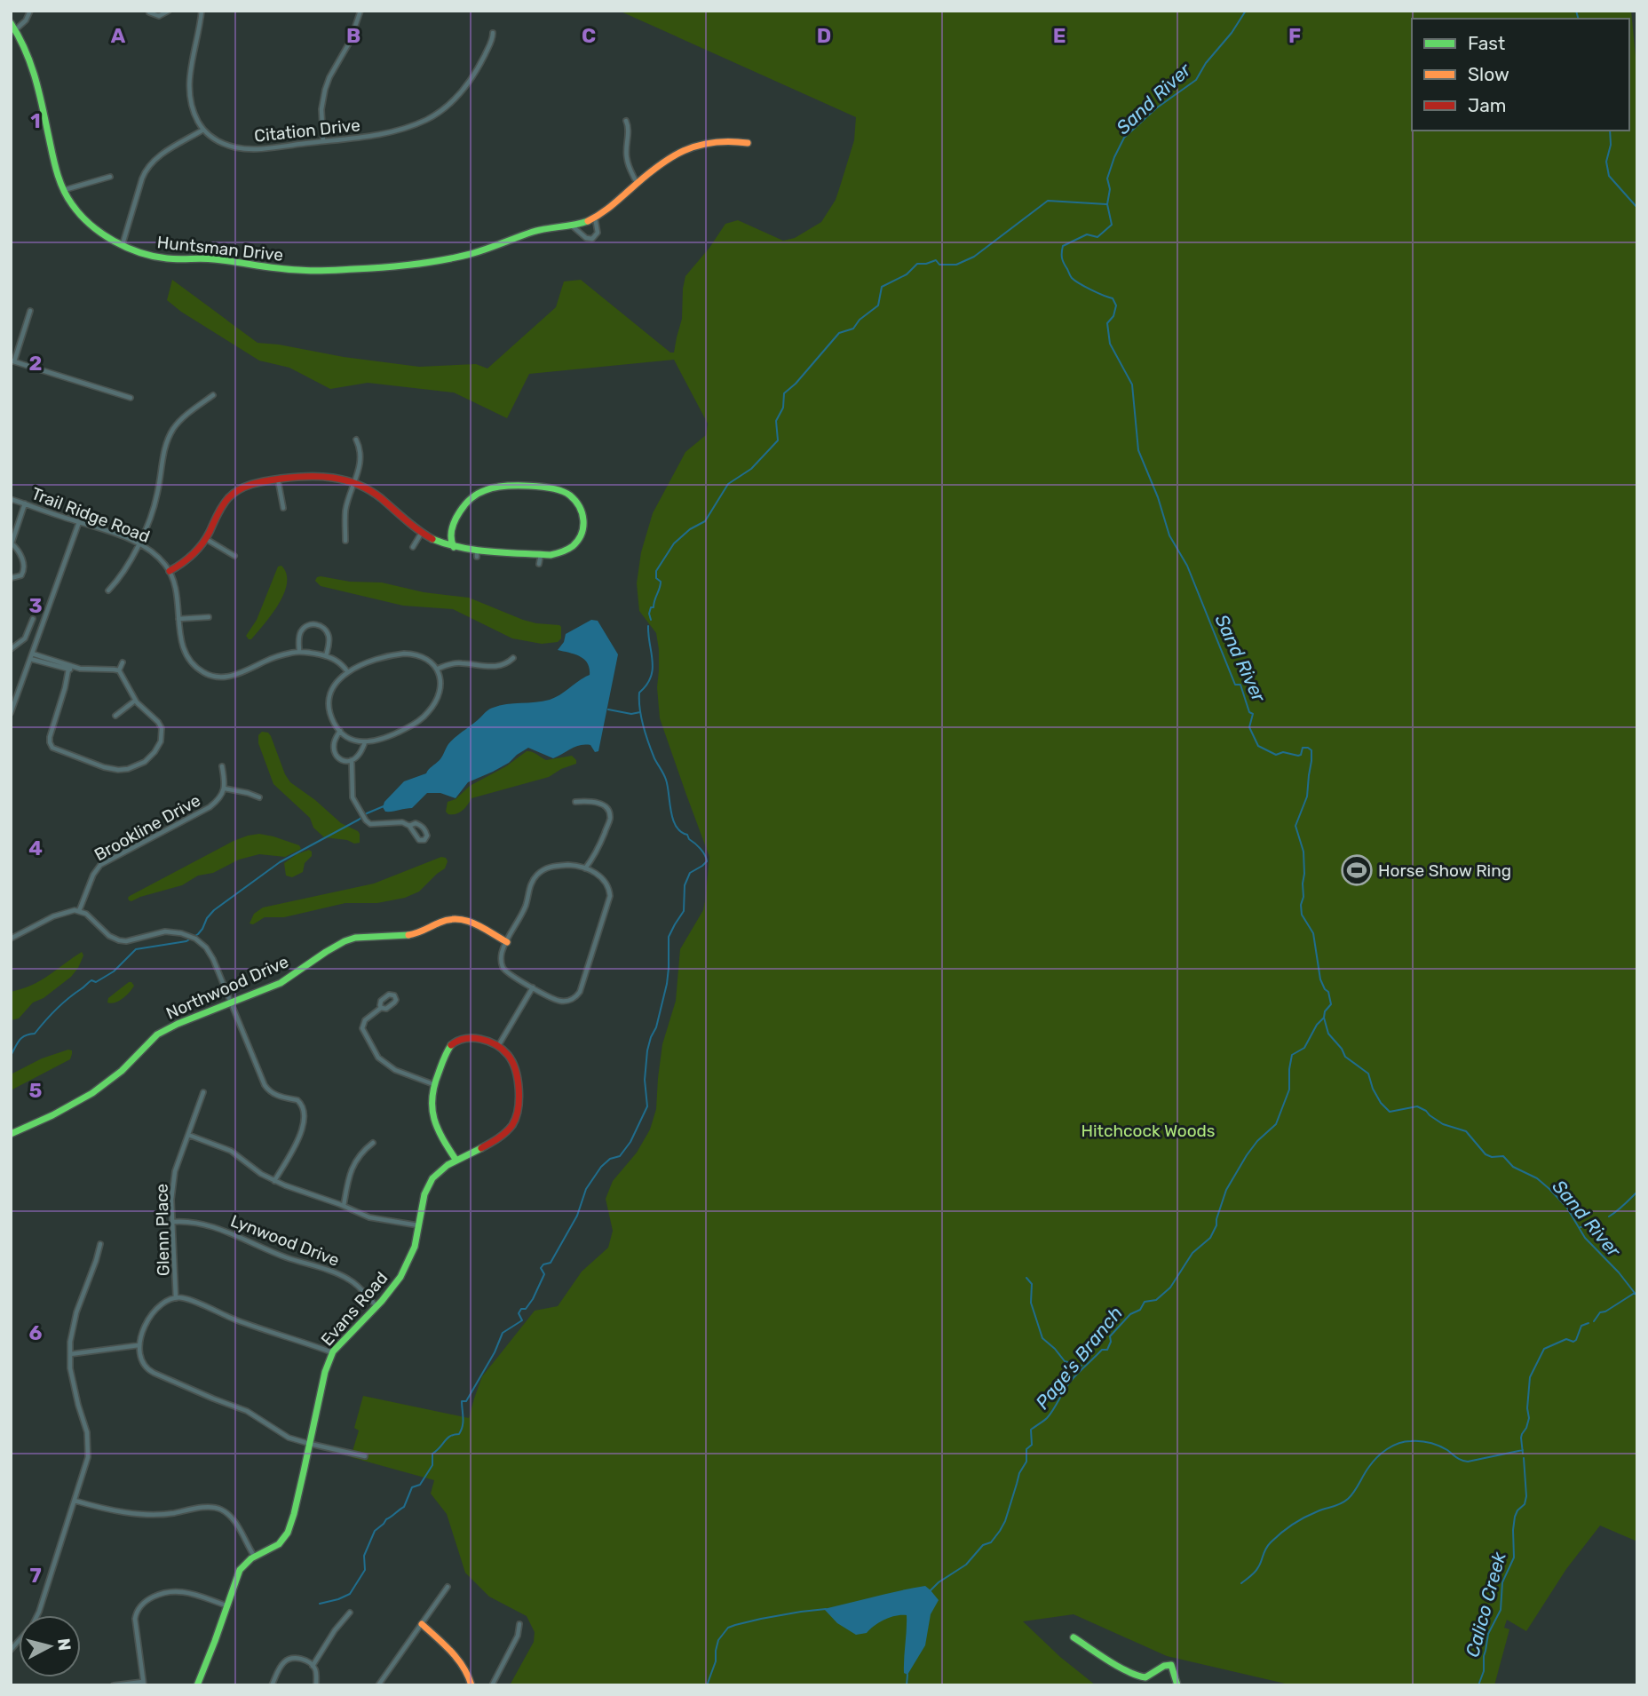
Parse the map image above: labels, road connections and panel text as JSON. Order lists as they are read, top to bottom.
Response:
{
  "streets": {
    "street": [
      "Citation Drive",
      "Huntsman Drive",
      "Trail Ridge Road",
      "Brookline Drive",
      "Northwood Drive",
      "Glenn Place",
      "Lynwood Drive",
      "Evans Road"
    ]
  },
  "crossings": [
    ["Glenn Place", "Lynwood Drive"],
    ["Lynwood Drive", "Evans Road"]
  ],
  "water": ["Sand River", "Page's Branch", "Calico Creek"],
  "parks": ["Hitchcock Woods"],
  "places": {
    "sports": ["Horse Show Ring"]
  },
  "legend": ["Fast", "Slow", "Jam"],
  "north": "right",
  "grid": {
    "columns": [
      "A",
      "B",
      "C",
      "D",
      "E",
      "F"
    ],
    "rows": [
      "1",
      "2",
      "3",
      "4",
      "5",
      "6",
      "7"
    ]
  }
}
